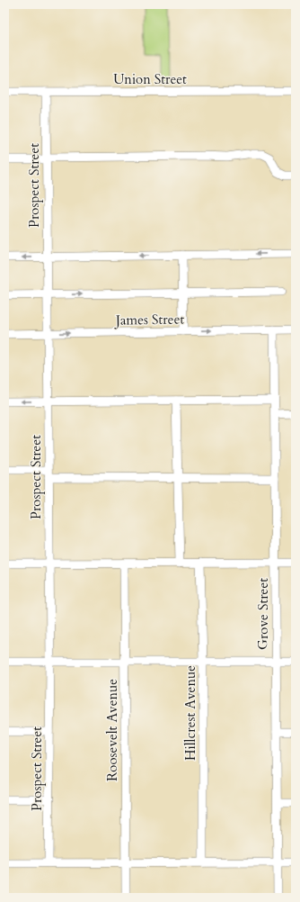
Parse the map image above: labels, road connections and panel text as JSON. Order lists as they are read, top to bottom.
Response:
{
  "streets": {
    "street": [
      "Union Street",
      "Prospect Street",
      "James Street",
      "Grove Street",
      "Hillcrest Avenue",
      "Roosevelt Avenue"
    ]
  },
  "crossings": [
    ["Union Street", "Prospect Street"],
    ["Prospect Street", "James Street"],
    ["James Street", "Grove Street"]
  ]
}
